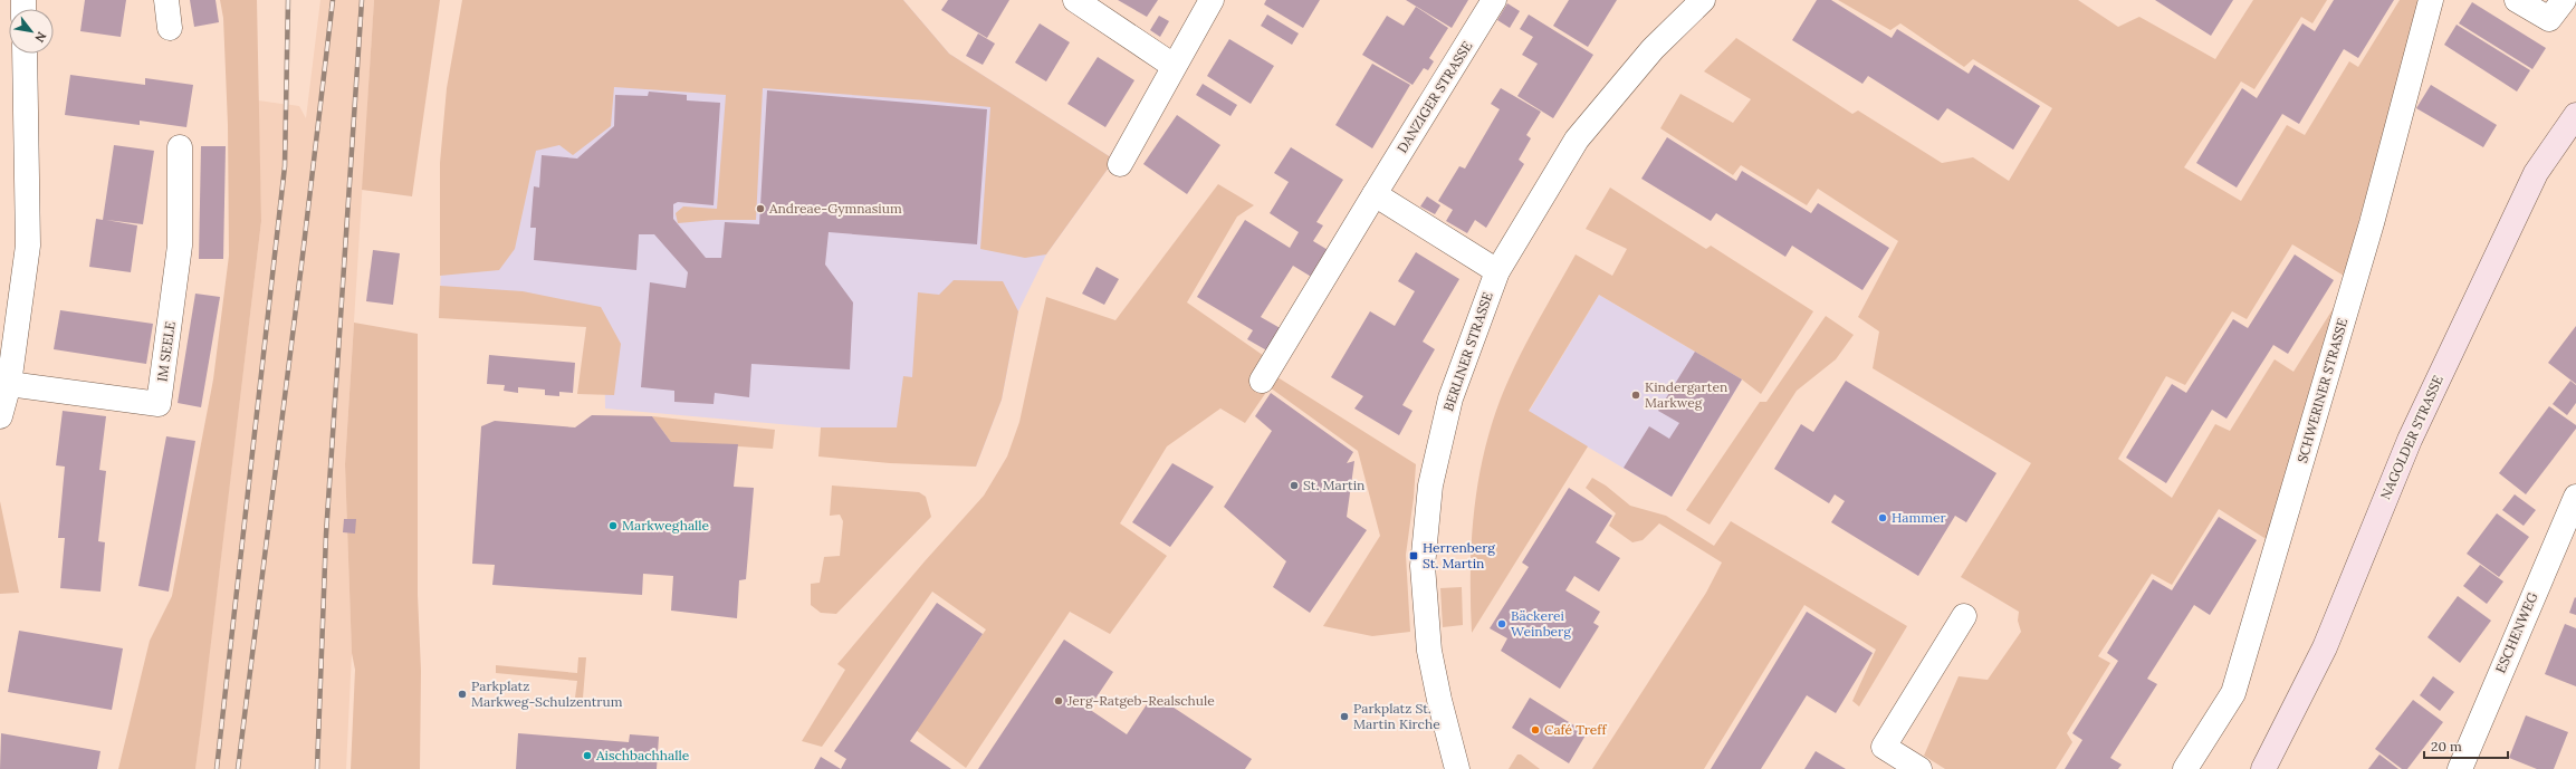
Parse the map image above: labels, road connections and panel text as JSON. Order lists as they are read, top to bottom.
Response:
{
  "streets": {
    "main road": ["NAGOLDER STRASSE"],
    "street": [
      "DANZIGER STRASSE",
      "IM SEELE",
      "BERLINER STRASSE",
      "SCHWERINER STRASSE",
      "ESCHENWEG"
    ]
  },
  "places": {
    "other": [
      "Andreae-Gymnasium",
      "Kindergarten Markweg",
      "St. Martin",
      "Hammer",
      "Markweghalle",
      "Bäckerei Weinberg",
      "Parkplatz Markweg-Schulzentrum",
      "Jerg-Ratgeb-Realschule",
      "Parkplatz St. Martin Kirche",
      "Café Treff",
      "Aischbachhalle"
    ],
    "transit": ["Herrenberg St. Martin"]
  },
  "scale_bar": "20 m",
  "north": "bottom right"
}
